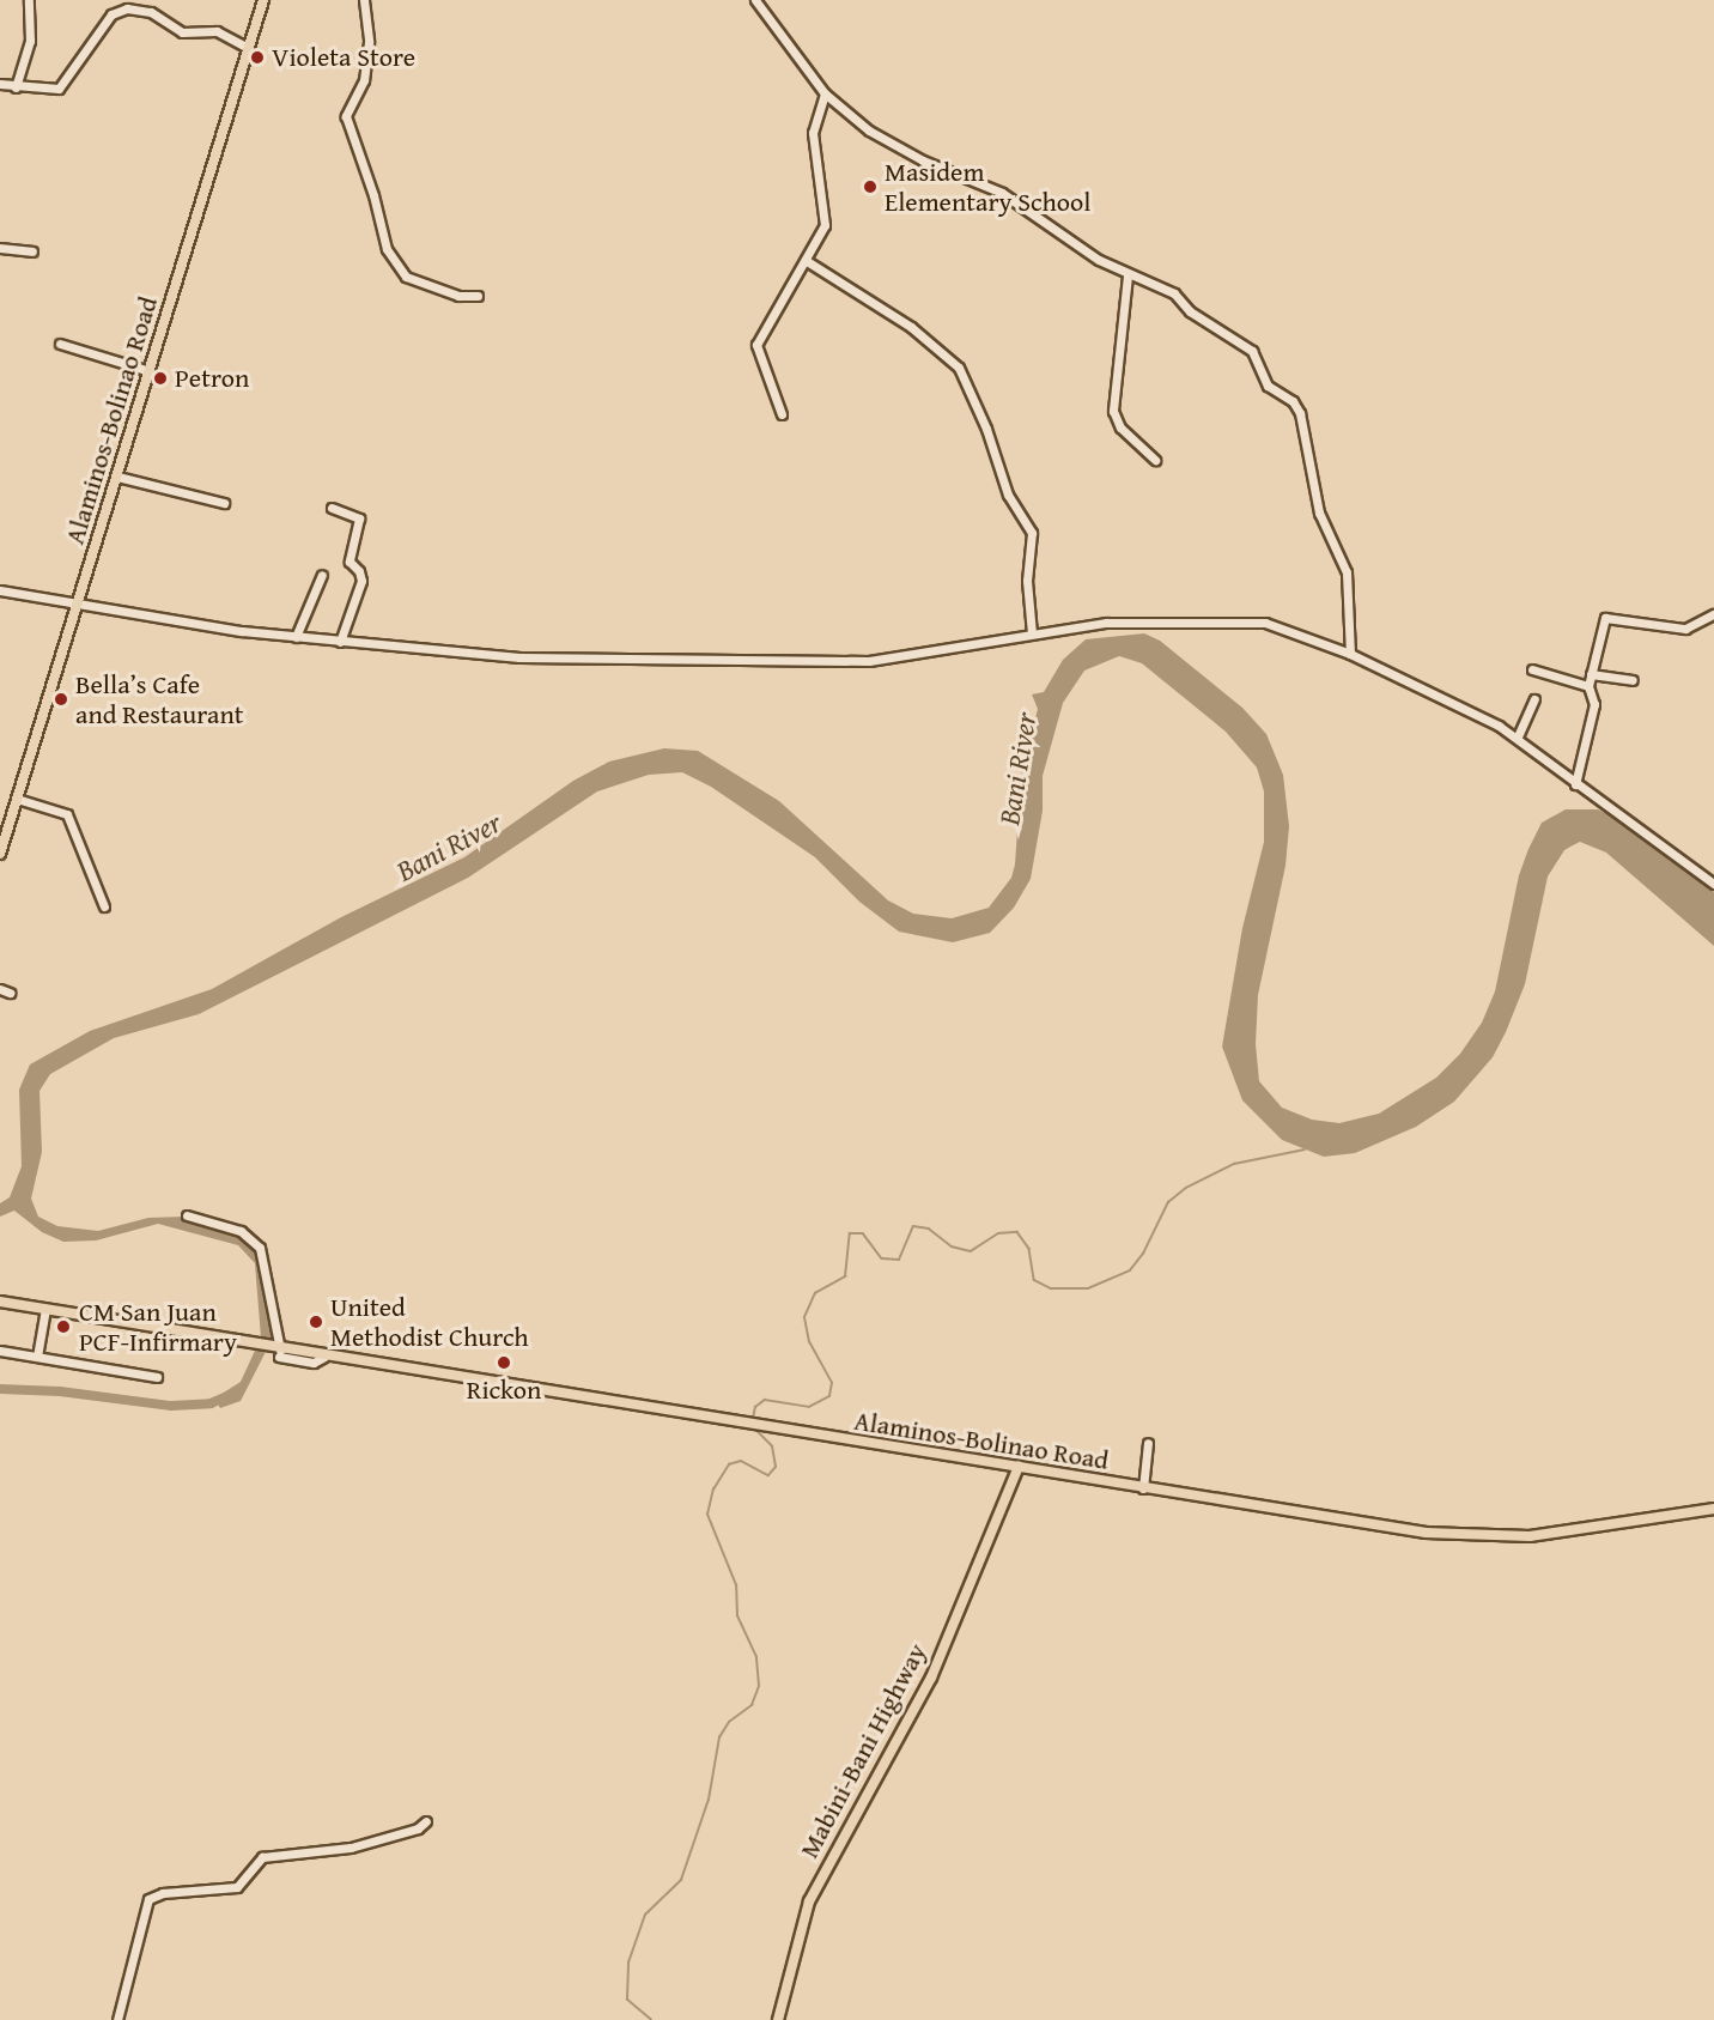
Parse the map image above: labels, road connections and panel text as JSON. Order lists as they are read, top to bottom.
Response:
{
  "streets": {
    "main road": ["Alaminos-Bolinao Road", "Mabini-Bani Highway"]
  },
  "crossings": [
    ["Alaminos-Bolinao Road", "Mabini-Bani Highway"]
  ],
  "water": ["Bani River"],
  "places": [
    "Violeta Store",
    "Masidem Elementary School",
    "Petron",
    "Bella’s Cafe and Restaurant",
    "United Methodist Church",
    "CM San Juan PCF-Infirmary",
    "Rickon"
  ]
}
